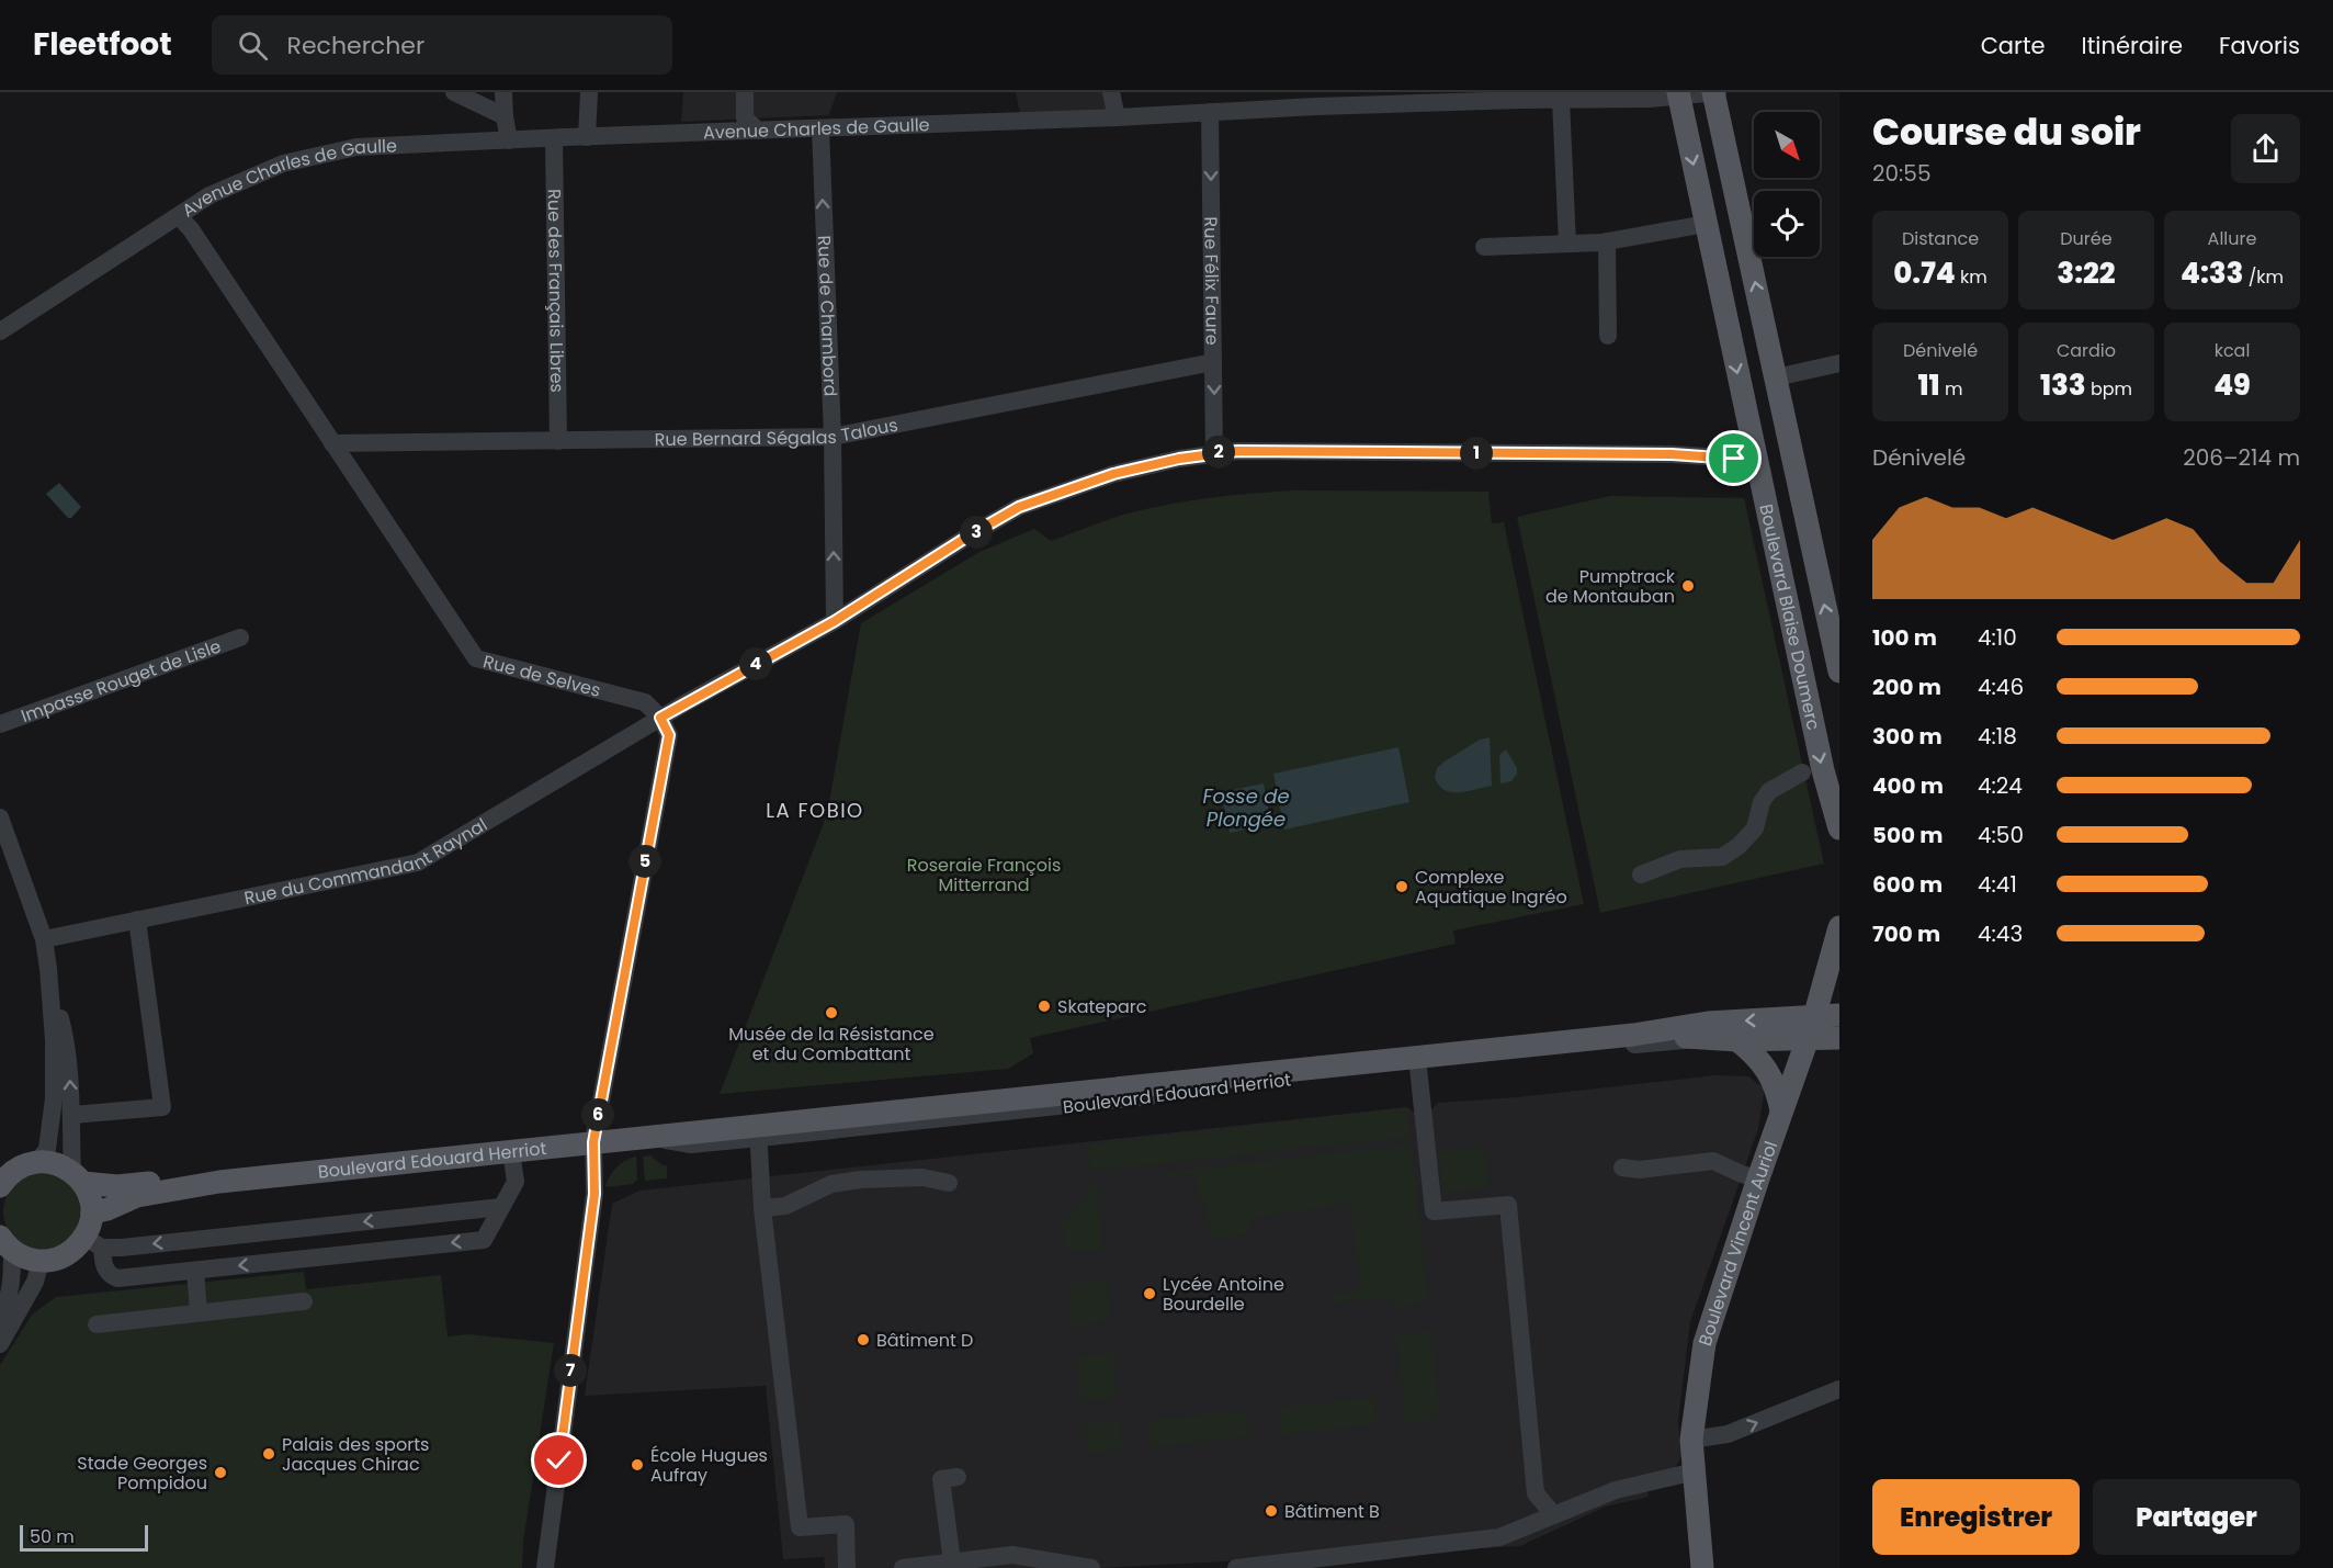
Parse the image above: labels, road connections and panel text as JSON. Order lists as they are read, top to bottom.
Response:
{
  "streets": {
    "main road": ["Boulevard Blaise Doumerc", "Boulevard Edouard Herriot", "Boulevard Vincent Auriol"],
    "street": [
      "Avenue Charles de Gaulle",
      "Rue Félix Faure",
      "Rue des Français Libres",
      "Rue de Chambord",
      "Rue Bernard Ségalas Talous",
      "Rue de Selves",
      "Impasse Rouget de Lisle",
      "Rue du Commandant Raynal"
    ]
  },
  "crossings": [
    ["Avenue Charles de Gaulle", "Rue Félix Faure"],
    ["Avenue Charles de Gaulle", "Rue des Français Libres"],
    ["Avenue Charles de Gaulle", "Rue de Chambord"],
    ["Avenue Charles de Gaulle", "Boulevard Blaise Doumerc"],
    ["Avenue Charles de Gaulle", "Rue de Selves"],
    ["Rue Félix Faure", "Rue Bernard Ségalas Talous"],
    ["Rue Félix Faure", "Rue du Commandant Raynal"],
    ["Rue des Français Libres", "Rue Bernard Ségalas Talous"],
    ["Rue de Chambord", "Rue Bernard Ségalas Talous"],
    ["Rue de Chambord", "Rue du Commandant Raynal"],
    ["Rue Bernard Ségalas Talous", "Rue de Selves"],
    ["Boulevard Blaise Doumerc", "Rue du Commandant Raynal"],
    ["Rue de Selves", "Rue du Commandant Raynal"],
    ["Boulevard Edouard Herriot", "Boulevard Vincent Auriol"]
  ],
  "one_way": ["Rue Félix Faure", "Rue de Chambord"],
  "districts": ["LA FOBIO"],
  "water": ["Fosse de Plongée"],
  "parks": ["Roseraie François Mitterrand"],
  "places": [
    "Pumptrack de Montauban",
    "Complexe Aquatique Ingréo",
    "Skateparc",
    "Musée de la Résistance et du Combattant",
    "Lycée Antoine Bourdelle",
    "Bâtiment D",
    "Palais des sports Jacques Chirac",
    "École Hugues Aufray",
    "Stade Georges Pompidou",
    "Bâtiment B"
  ],
  "scale_bar": "50 m",
  "north": "bottom right",
  "page": {
    "header": "Fleetfoot",
    "search": "Rechercher",
    "nav": ["Carte", "Itinéraire", "Favoris"],
    "heading": ["Course du soir", "20:55"],
    "stats": [
      ["Distance", "0.74 km"],
      ["Durée", "3:22"],
      ["Allure", "4:33 /km"],
      ["Dénivelé", "11 m"],
      ["Cardio", "133 bpm"],
      ["kcal", "49"]
    ],
    "chart": ["Dénivelé", "206–214 m"],
    "pins": [
      "2",
      "1",
      "3",
      "4",
      "5",
      "6",
      "7"
    ],
    "list": [
      {
        "name": "100 m",
        "note": "4:10"
      },
      {
        "name": "200 m",
        "note": "4:46"
      },
      {
        "name": "300 m",
        "note": "4:18"
      },
      {
        "name": "400 m",
        "note": "4:24"
      },
      {
        "name": "500 m",
        "note": "4:50"
      },
      {
        "name": "600 m",
        "note": "4:41"
      },
      {
        "name": "700 m",
        "note": "4:43"
      }
    ],
    "buttons": ["Enregistrer", "Partager"],
    "scale": "50 m"
  }
}
